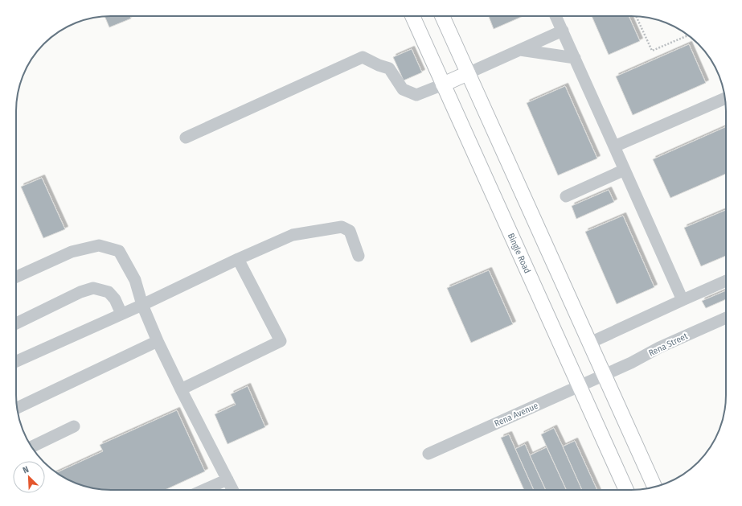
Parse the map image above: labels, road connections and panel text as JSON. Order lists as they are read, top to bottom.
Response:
{
  "streets": {
    "main road": ["Bingle Road"],
    "street": ["Rena Street", "Rena Avenue"]
  },
  "crossings": [
    ["Bingle Road", "Rena Avenue"],
    ["Rena Street", "Rena Avenue"]
  ],
  "north": "top left"
}
